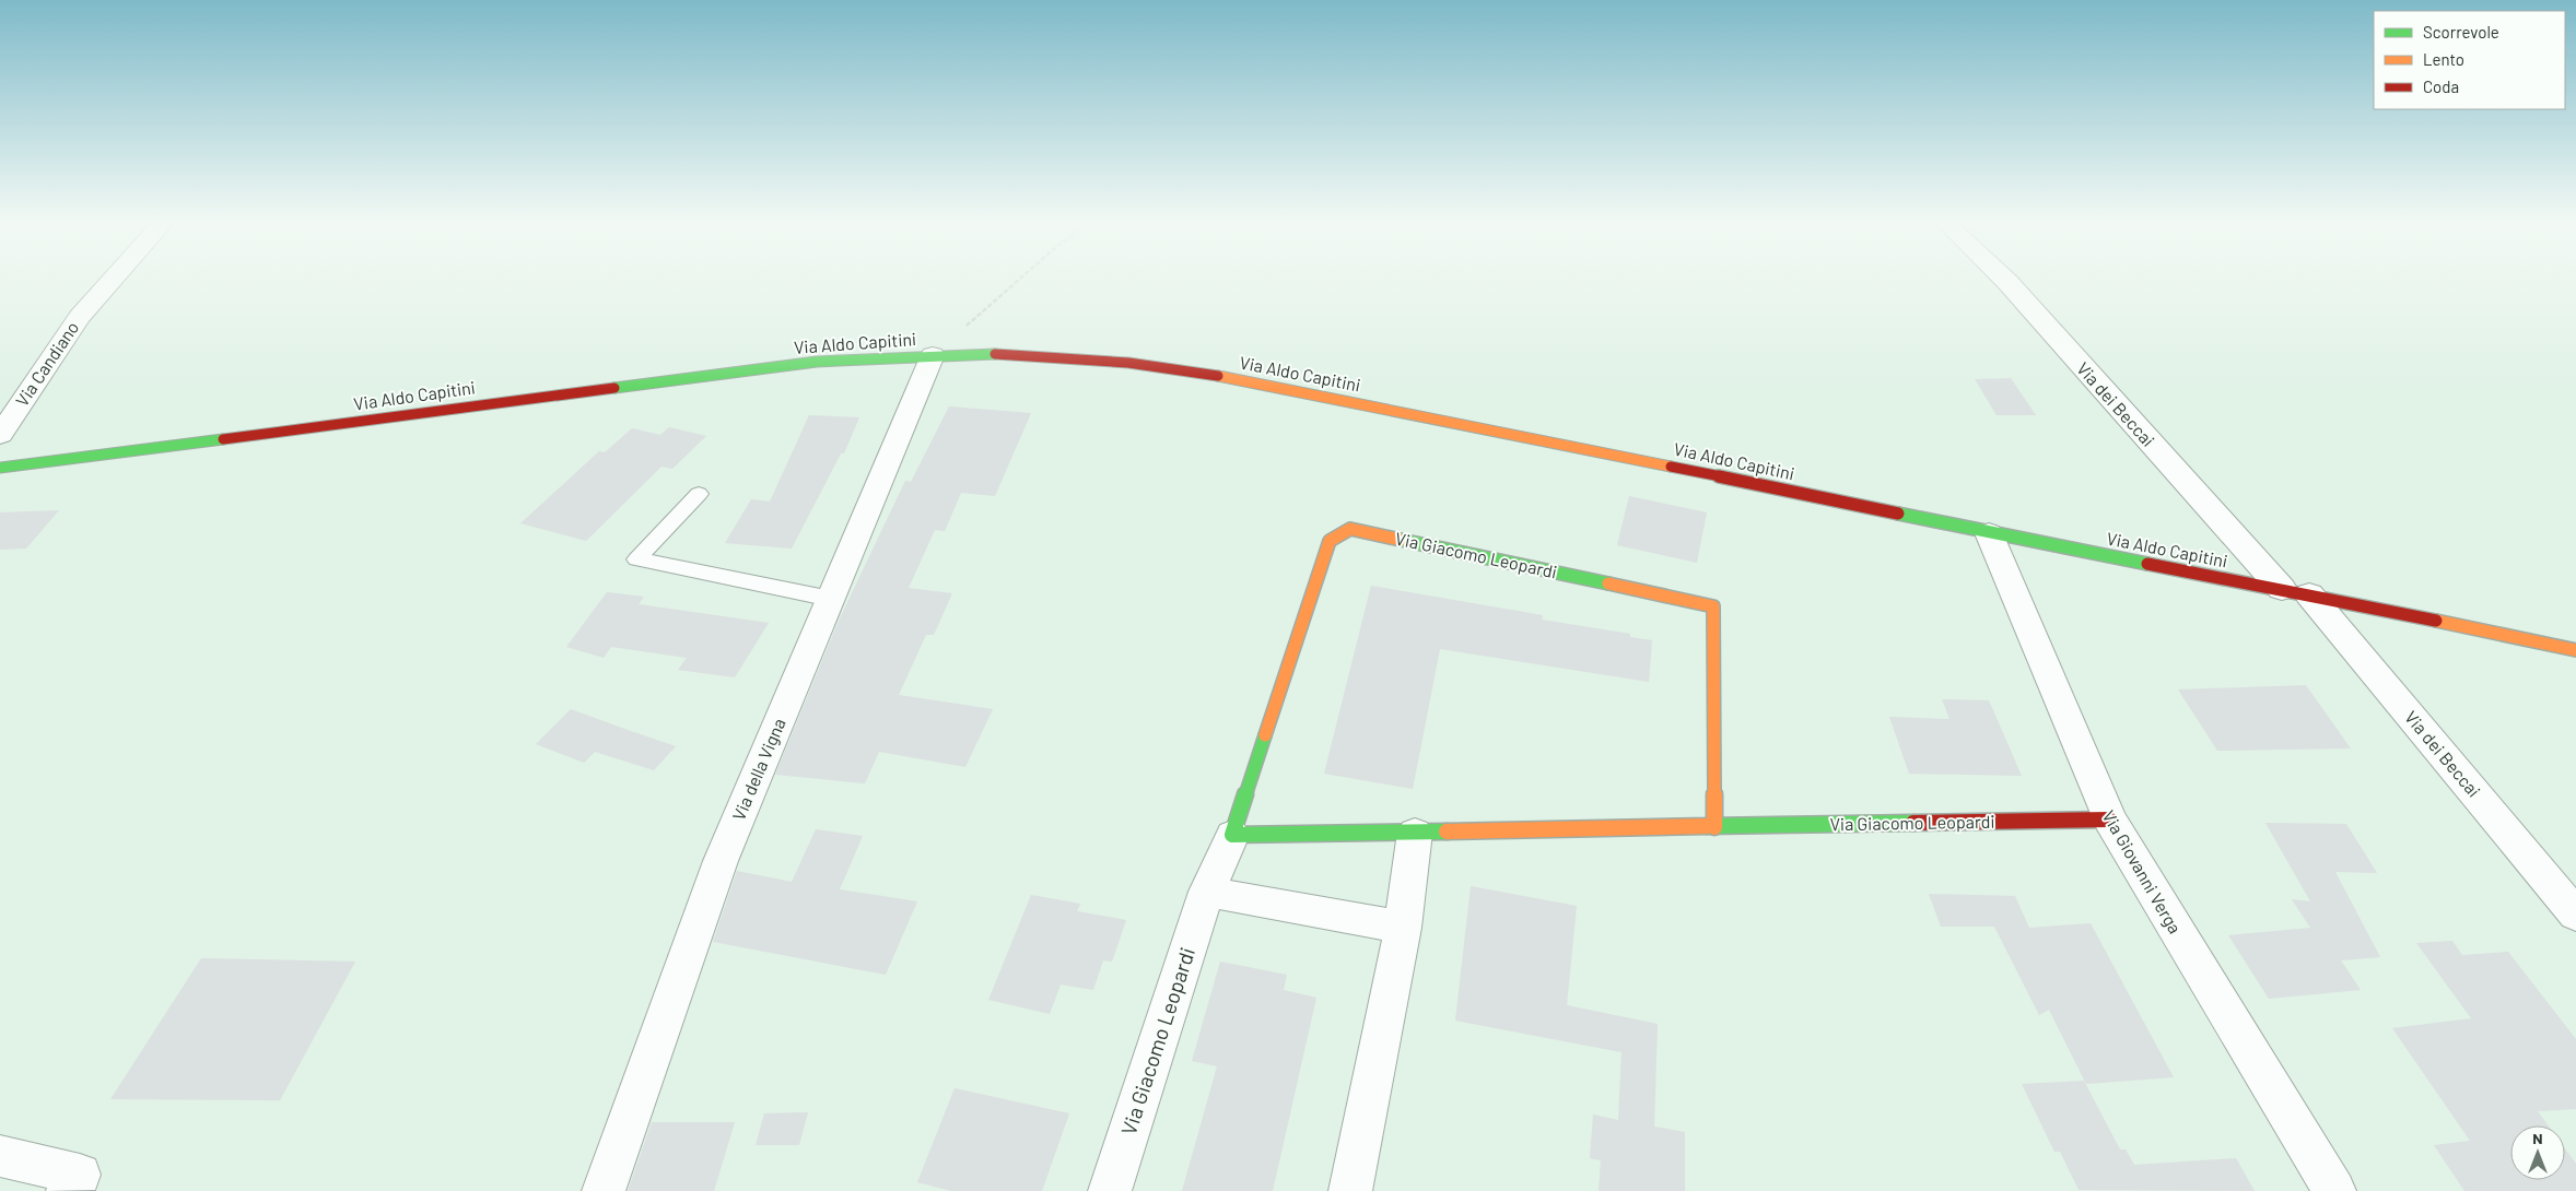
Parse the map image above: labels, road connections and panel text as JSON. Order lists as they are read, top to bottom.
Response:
{
  "streets": {
    "main road": ["Via Aldo Capitini", "Via Giacomo Leopardi"],
    "street": [
      "Via Candiano",
      "Via dei Beccai",
      "Via della Vigna",
      "Via Giovanni Verga"
    ]
  },
  "crossings": [
    ["Via Aldo Capitini", "Via dei Beccai"],
    ["Via Aldo Capitini", "Via della Vigna"],
    ["Via Aldo Capitini", "Via Giovanni Verga"],
    ["Via Giacomo Leopardi", "Via Giovanni Verga"]
  ],
  "legend": ["Scorrevole", "Lento", "Coda"],
  "north": "top"
}
